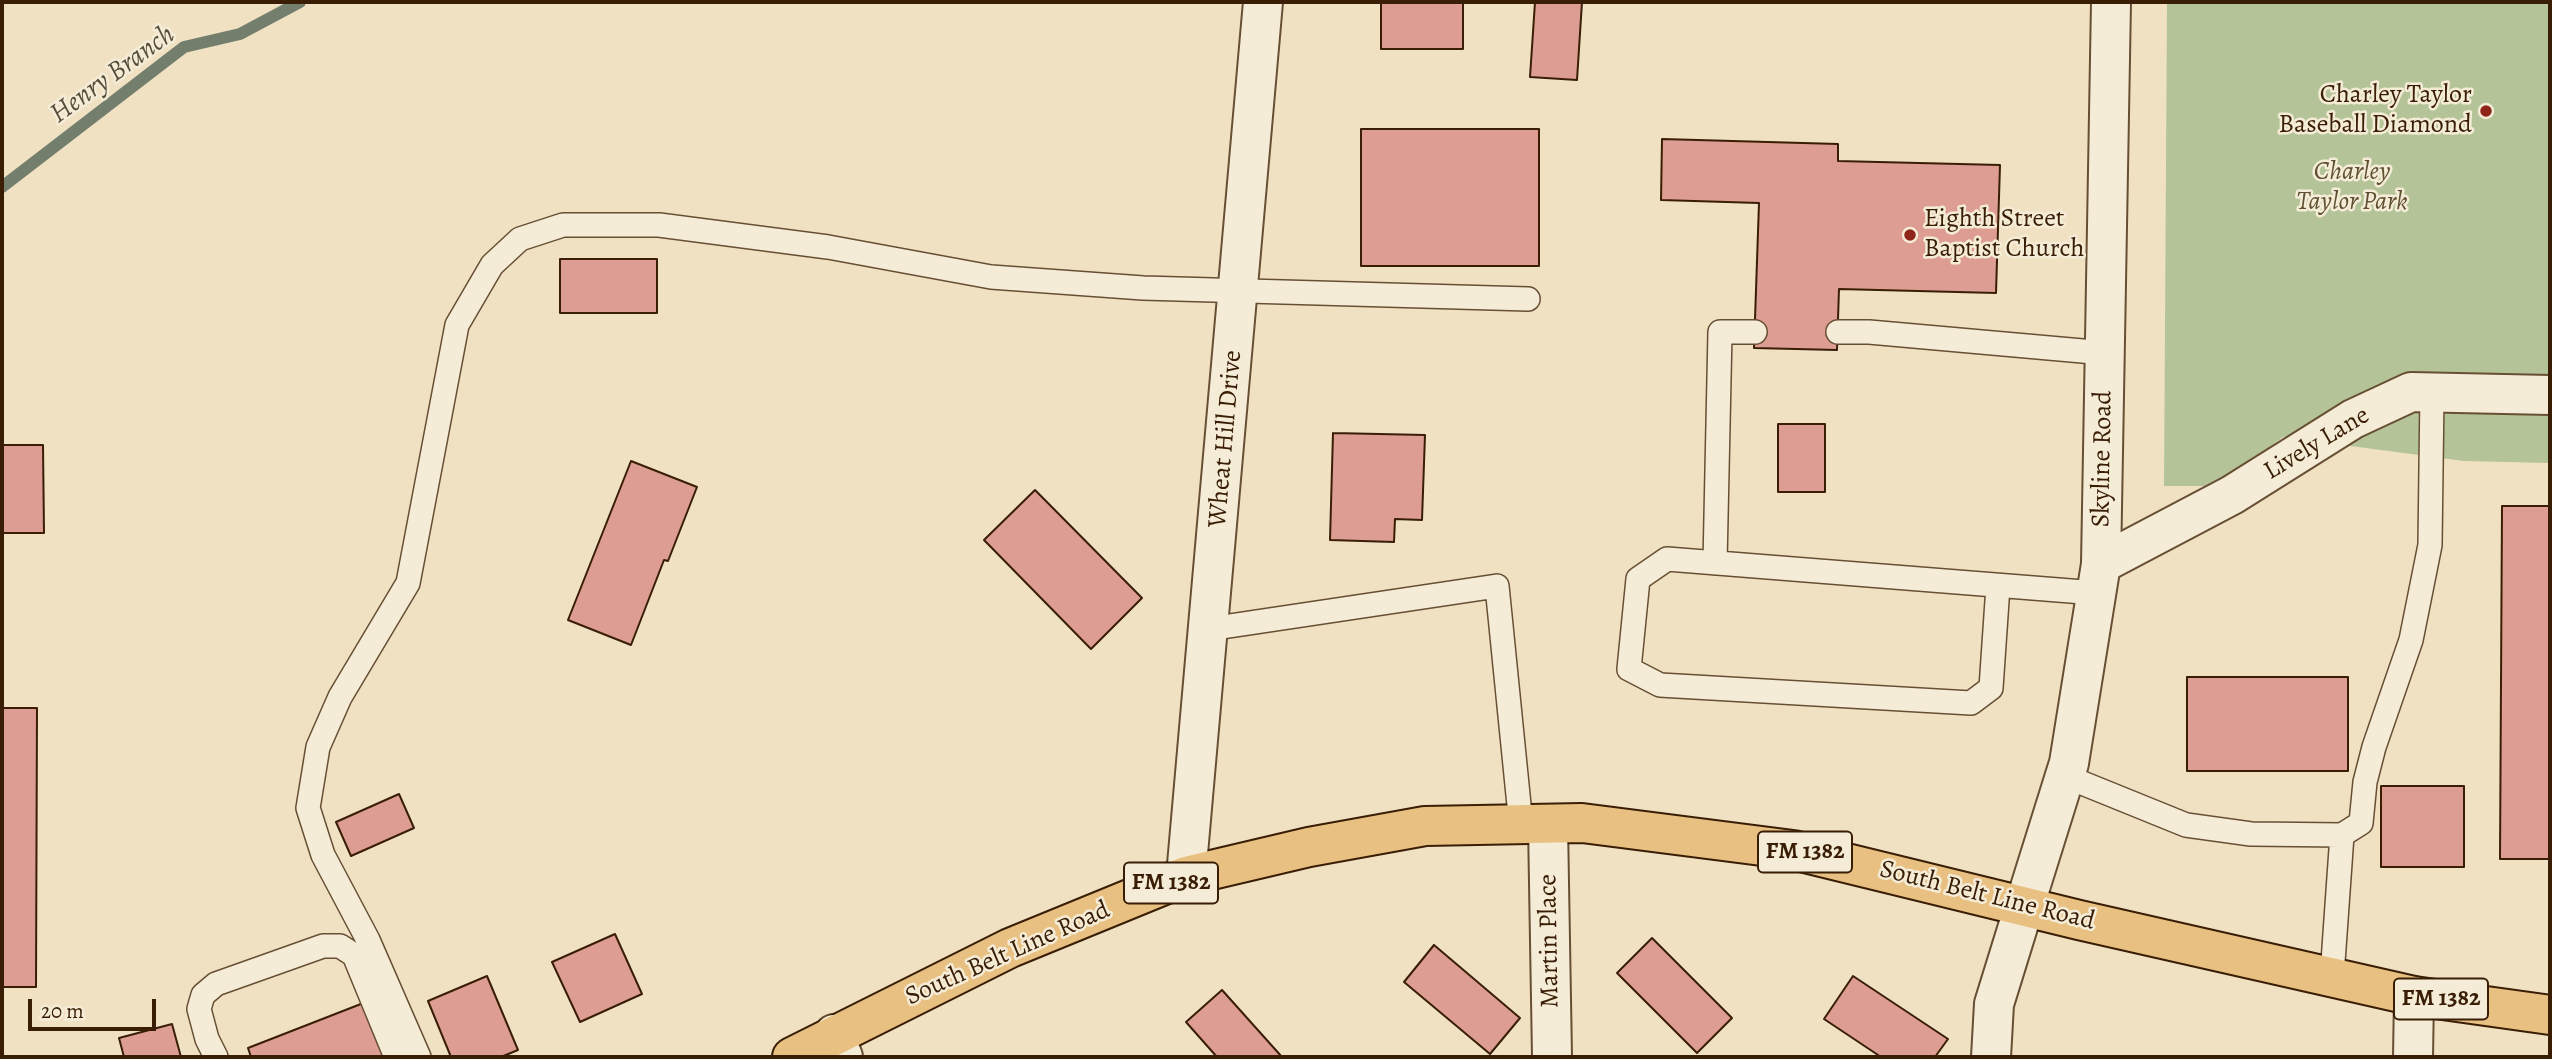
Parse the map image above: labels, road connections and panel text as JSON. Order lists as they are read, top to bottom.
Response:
{
  "streets": {
    "main road": ["FM 1382", "South Belt Line Road"],
    "street": [
      "Wheat Hill Drive",
      "Lively Lane",
      "Skyline Road",
      "Martin Place"
    ]
  },
  "crossings": [
    ["Wheat Hill Drive", "South Belt Line Road"],
    ["Lively Lane", "Skyline Road"],
    ["Skyline Road", "South Belt Line Road"],
    ["South Belt Line Road", "Martin Place"]
  ],
  "water": ["Henry Branch"],
  "parks": ["Charley Taylor Park"],
  "places": ["Charley Taylor Baseball Diamond", "Eighth Street Baptist Church"],
  "scale_bar": "20 m"
}
